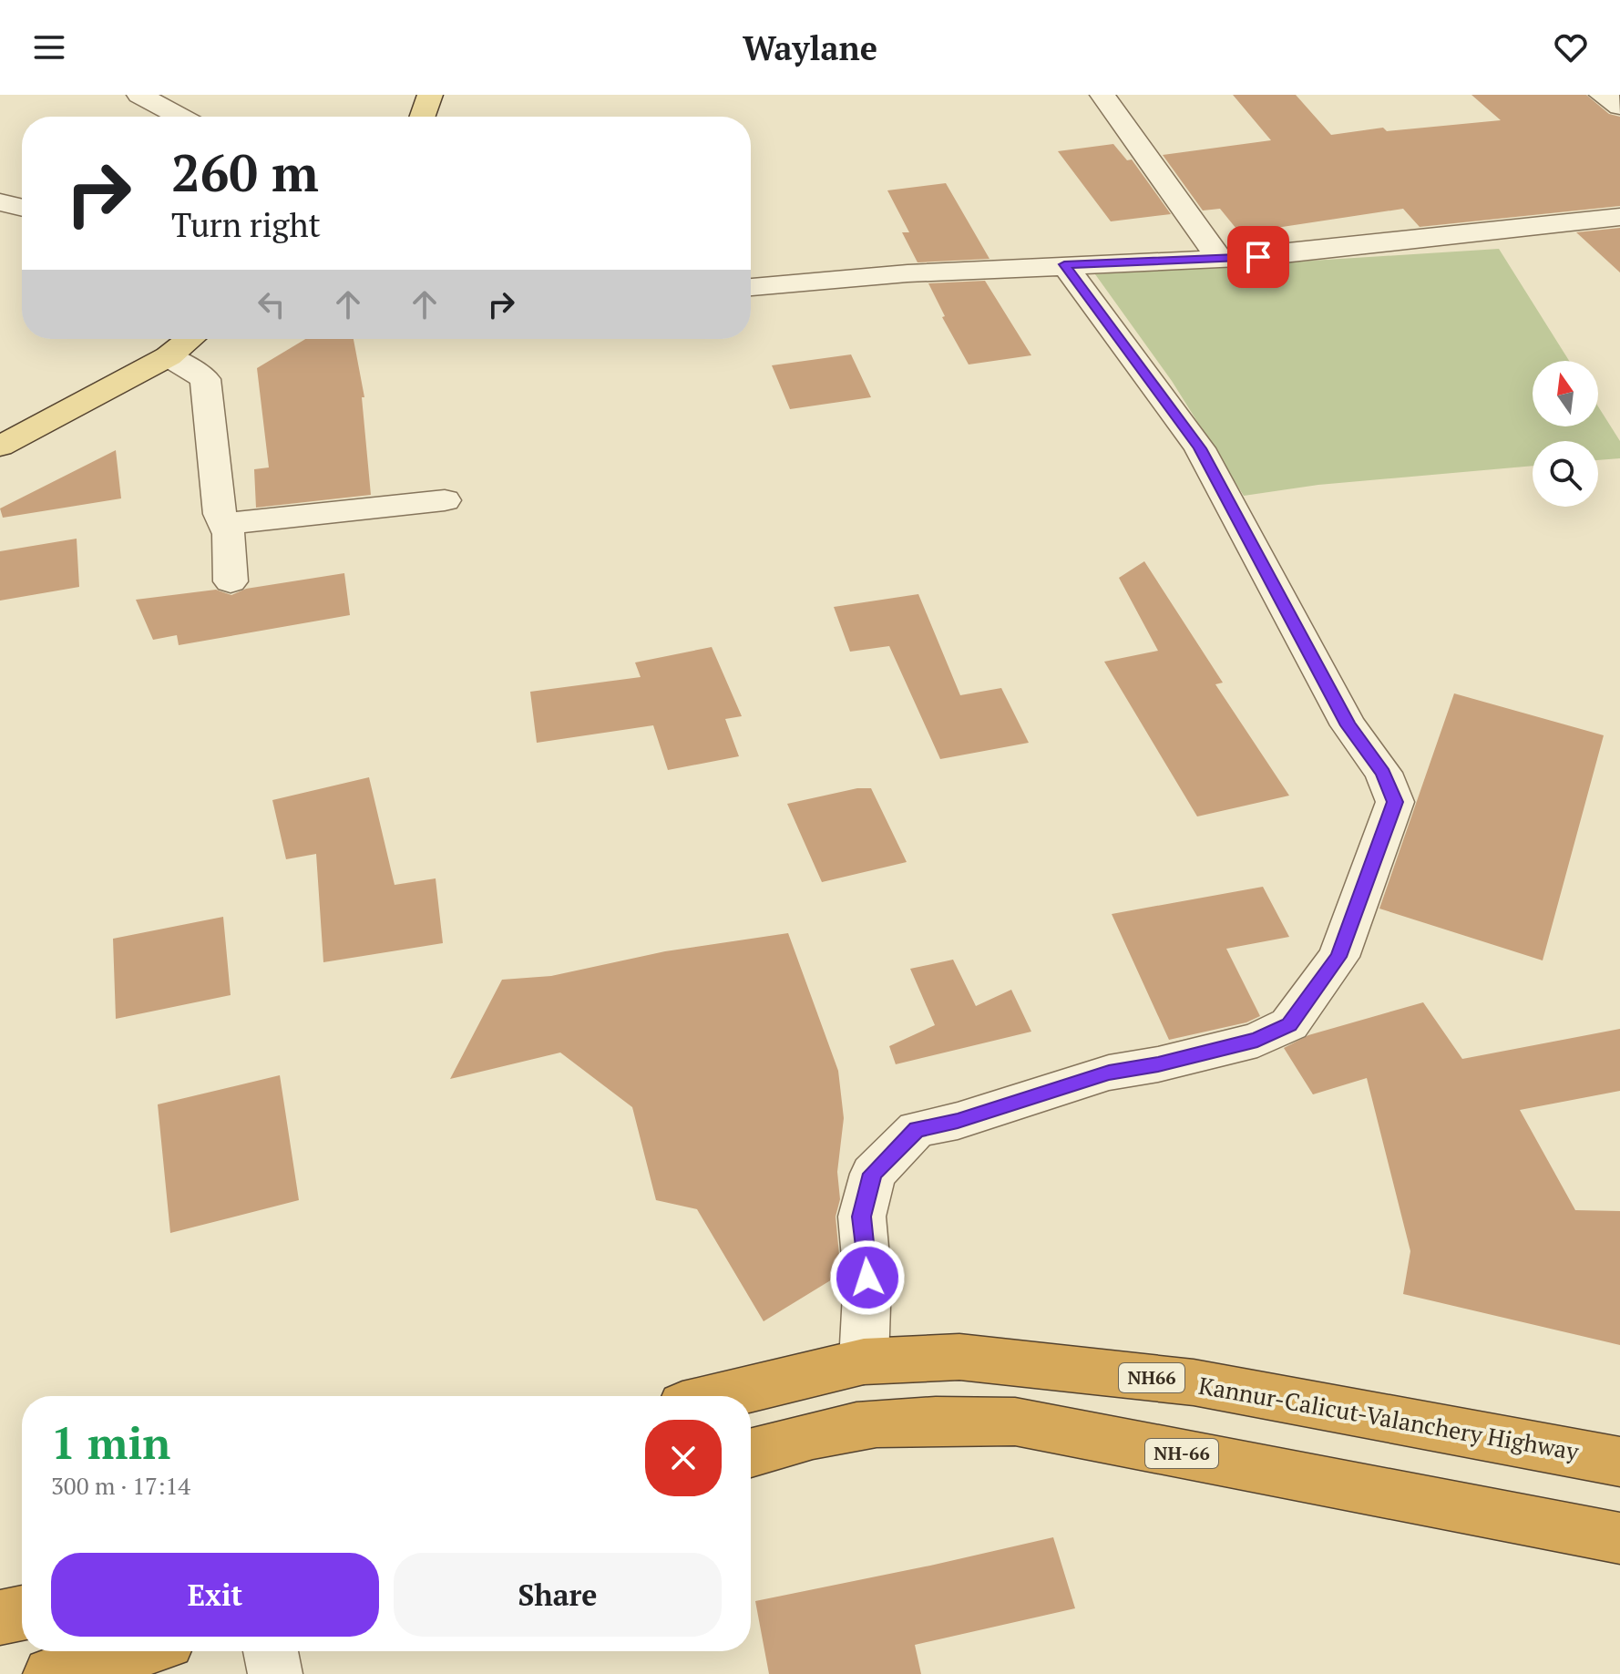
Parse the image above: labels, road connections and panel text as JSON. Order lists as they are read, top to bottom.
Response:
{
  "streets": {
    "highway": ["NH66", "Kannur-Calicut-Valanchery Highway", "NH-66"]
  },
  "north": "top",
  "page": {
    "header": "Waylane",
    "turn": ["260 m", "Turn right"],
    "heading": ["1 min", "300 m · 17:14"],
    "buttons": ["Exit", "Share"]
  }
}
